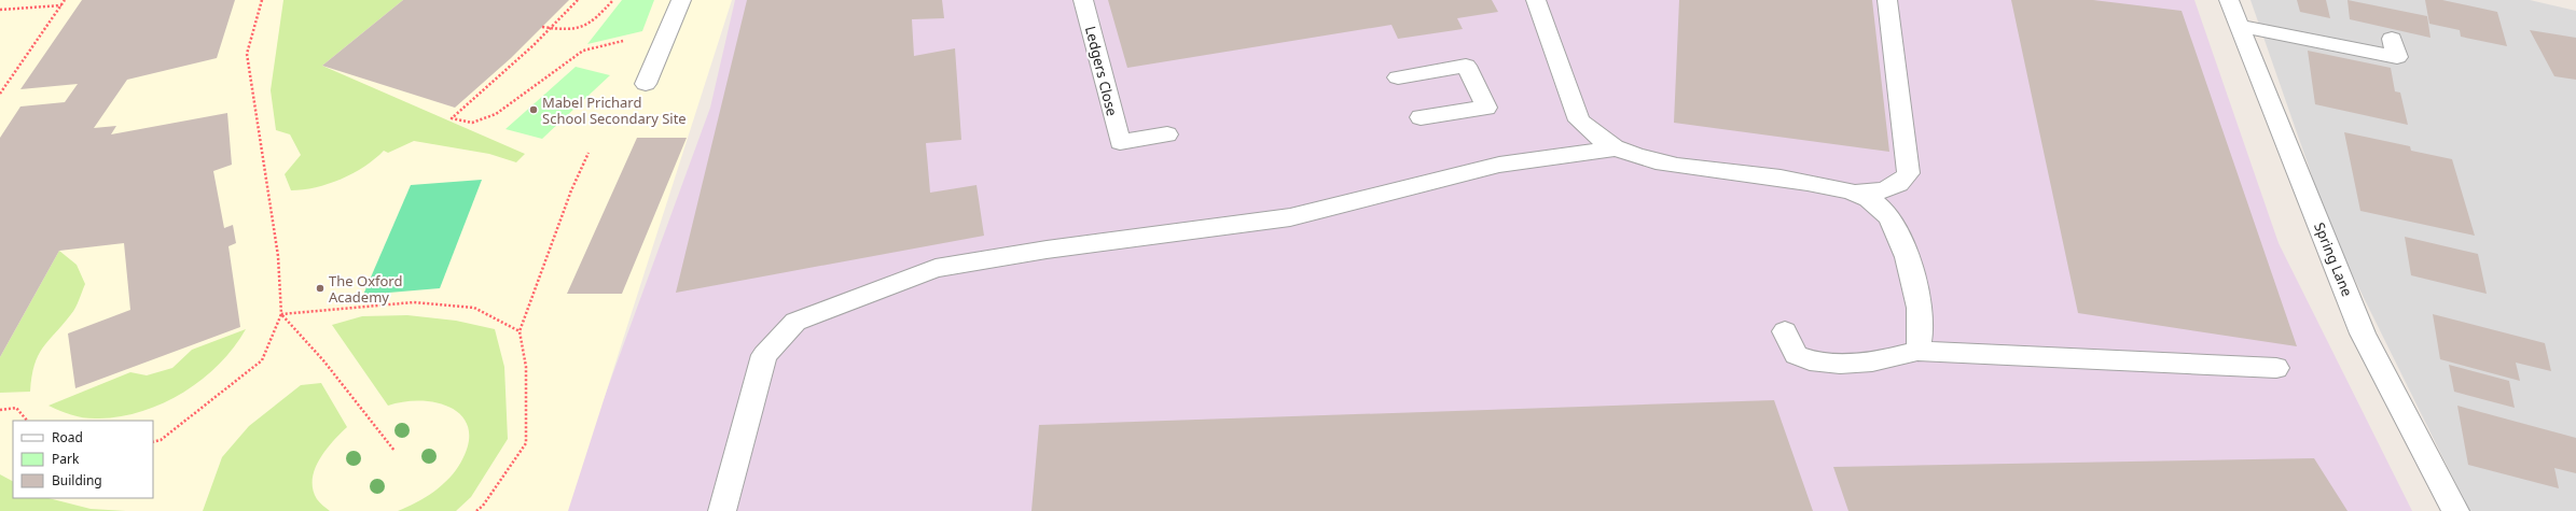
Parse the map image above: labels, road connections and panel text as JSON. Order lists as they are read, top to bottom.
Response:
{
  "streets": {
    "street": ["Ledgers Close", "Spring Lane"]
  },
  "places": ["Mabel Prichard School Secondary Site", "The Oxford Academy"],
  "legend": ["Road", "Park", "Building"]
}
